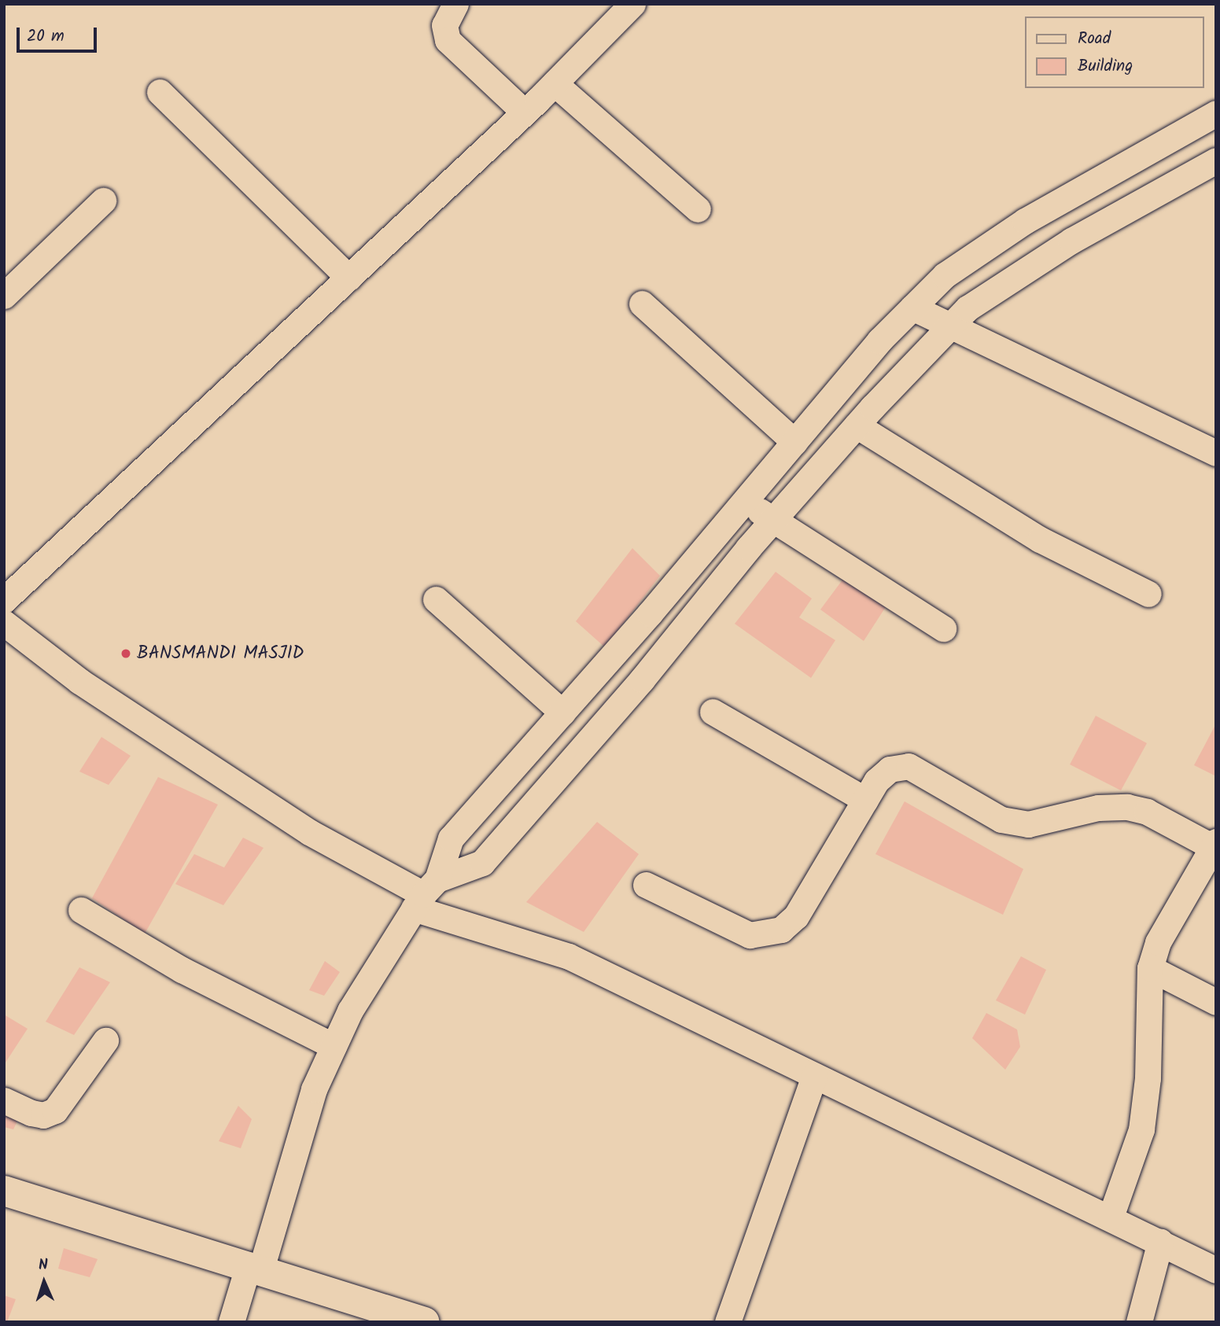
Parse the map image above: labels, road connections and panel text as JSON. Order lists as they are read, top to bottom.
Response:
{
  "places": ["BANSMANDI MASJID"],
  "legend": ["Road", "Building"],
  "scale_bar": "20 m",
  "north": "top"
}
